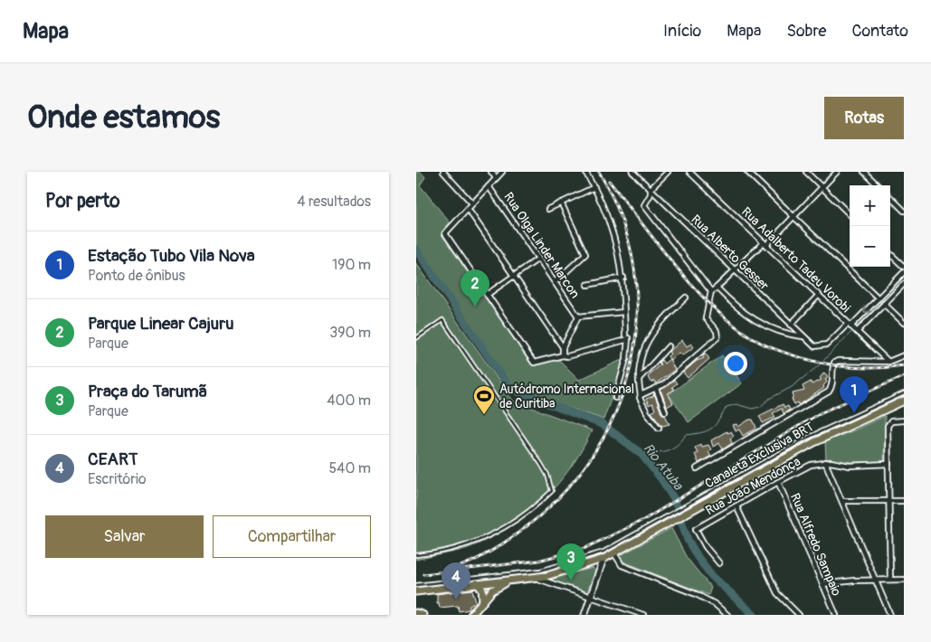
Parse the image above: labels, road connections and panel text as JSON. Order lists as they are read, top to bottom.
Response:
{
  "streets": {
    "street": [
      "Rua Olga Linder Marcon",
      "Rua Alberto Gesser",
      "Rua Adalberto Tadeu Vorobi",
      "Rua João Mendonça",
      "Rua Alfredo Sampaio"
    ],
    "lane": ["Canaleta Exclusiva BRT"]
  },
  "crossings": [
    ["Rua Alberto Gesser", "Rua Adalberto Tadeu Vorobi"],
    ["Rua João Mendonça", "Rua Alfredo Sampaio"]
  ],
  "water": ["Rio Atuba"],
  "places": {
    "sports": ["Autódromo Internacional de Curitiba"]
  },
  "page": {
    "header": "Mapa",
    "nav": [
      "Início",
      "Mapa",
      "Sobre",
      "Contato"
    ],
    "buttons": [
      "Rotas",
      ["Salvar", "Compartilhar"]
    ],
    "title": "Onde estamos",
    "heading": ["Por perto", "4 resultados"],
    "map_buttons": ["+", "−"],
    "list": [
      {
        "mark": "1",
        "name": "Estação Tubo Vila Nova",
        "note": "Ponto de ônibus",
        "value": "190 m"
      },
      {
        "mark": "2",
        "name": "Parque Linear Cajuru",
        "note": "Parque",
        "value": "390 m"
      },
      {
        "mark": "3",
        "name": "Praça do Tarumã",
        "note": "Parque",
        "value": "400 m"
      },
      {
        "mark": "4",
        "name": "CEART",
        "note": "Escritório",
        "value": "540 m"
      }
    ],
    "pins": [
      "2",
      "1",
      "3",
      "4"
    ]
  }
}
